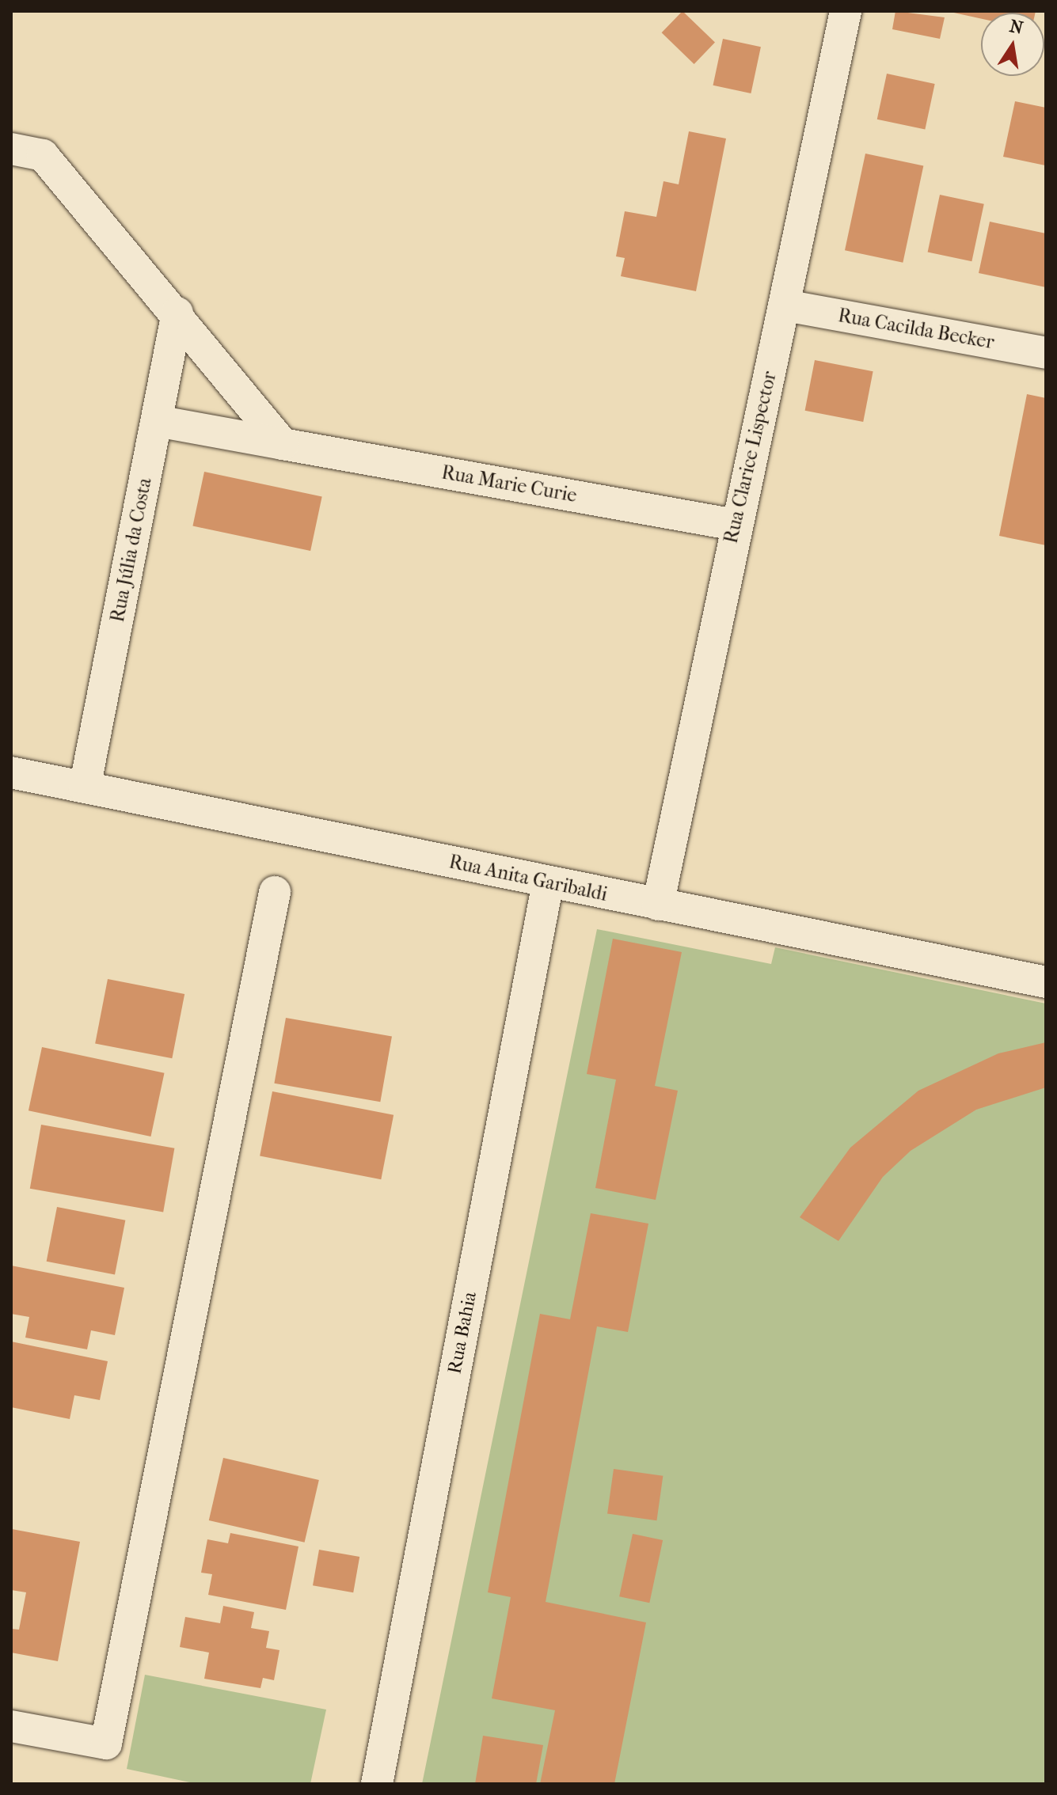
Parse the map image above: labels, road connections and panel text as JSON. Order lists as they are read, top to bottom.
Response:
{
  "streets": {
    "street": [
      "Rua Cacilda Becker",
      "Rua Clarice Lispector",
      "Rua Marie Curie",
      "Rua Júlia da Costa",
      "Rua Anita Garibaldi",
      "Rua Bahia"
    ]
  },
  "crossings": [
    ["Rua Cacilda Becker", "Rua Clarice Lispector"],
    ["Rua Clarice Lispector", "Rua Marie Curie"],
    ["Rua Clarice Lispector", "Rua Anita Garibaldi"],
    ["Rua Marie Curie", "Rua Júlia da Costa"],
    ["Rua Júlia da Costa", "Rua Anita Garibaldi"],
    ["Rua Anita Garibaldi", "Rua Bahia"]
  ],
  "north": "top"
}
